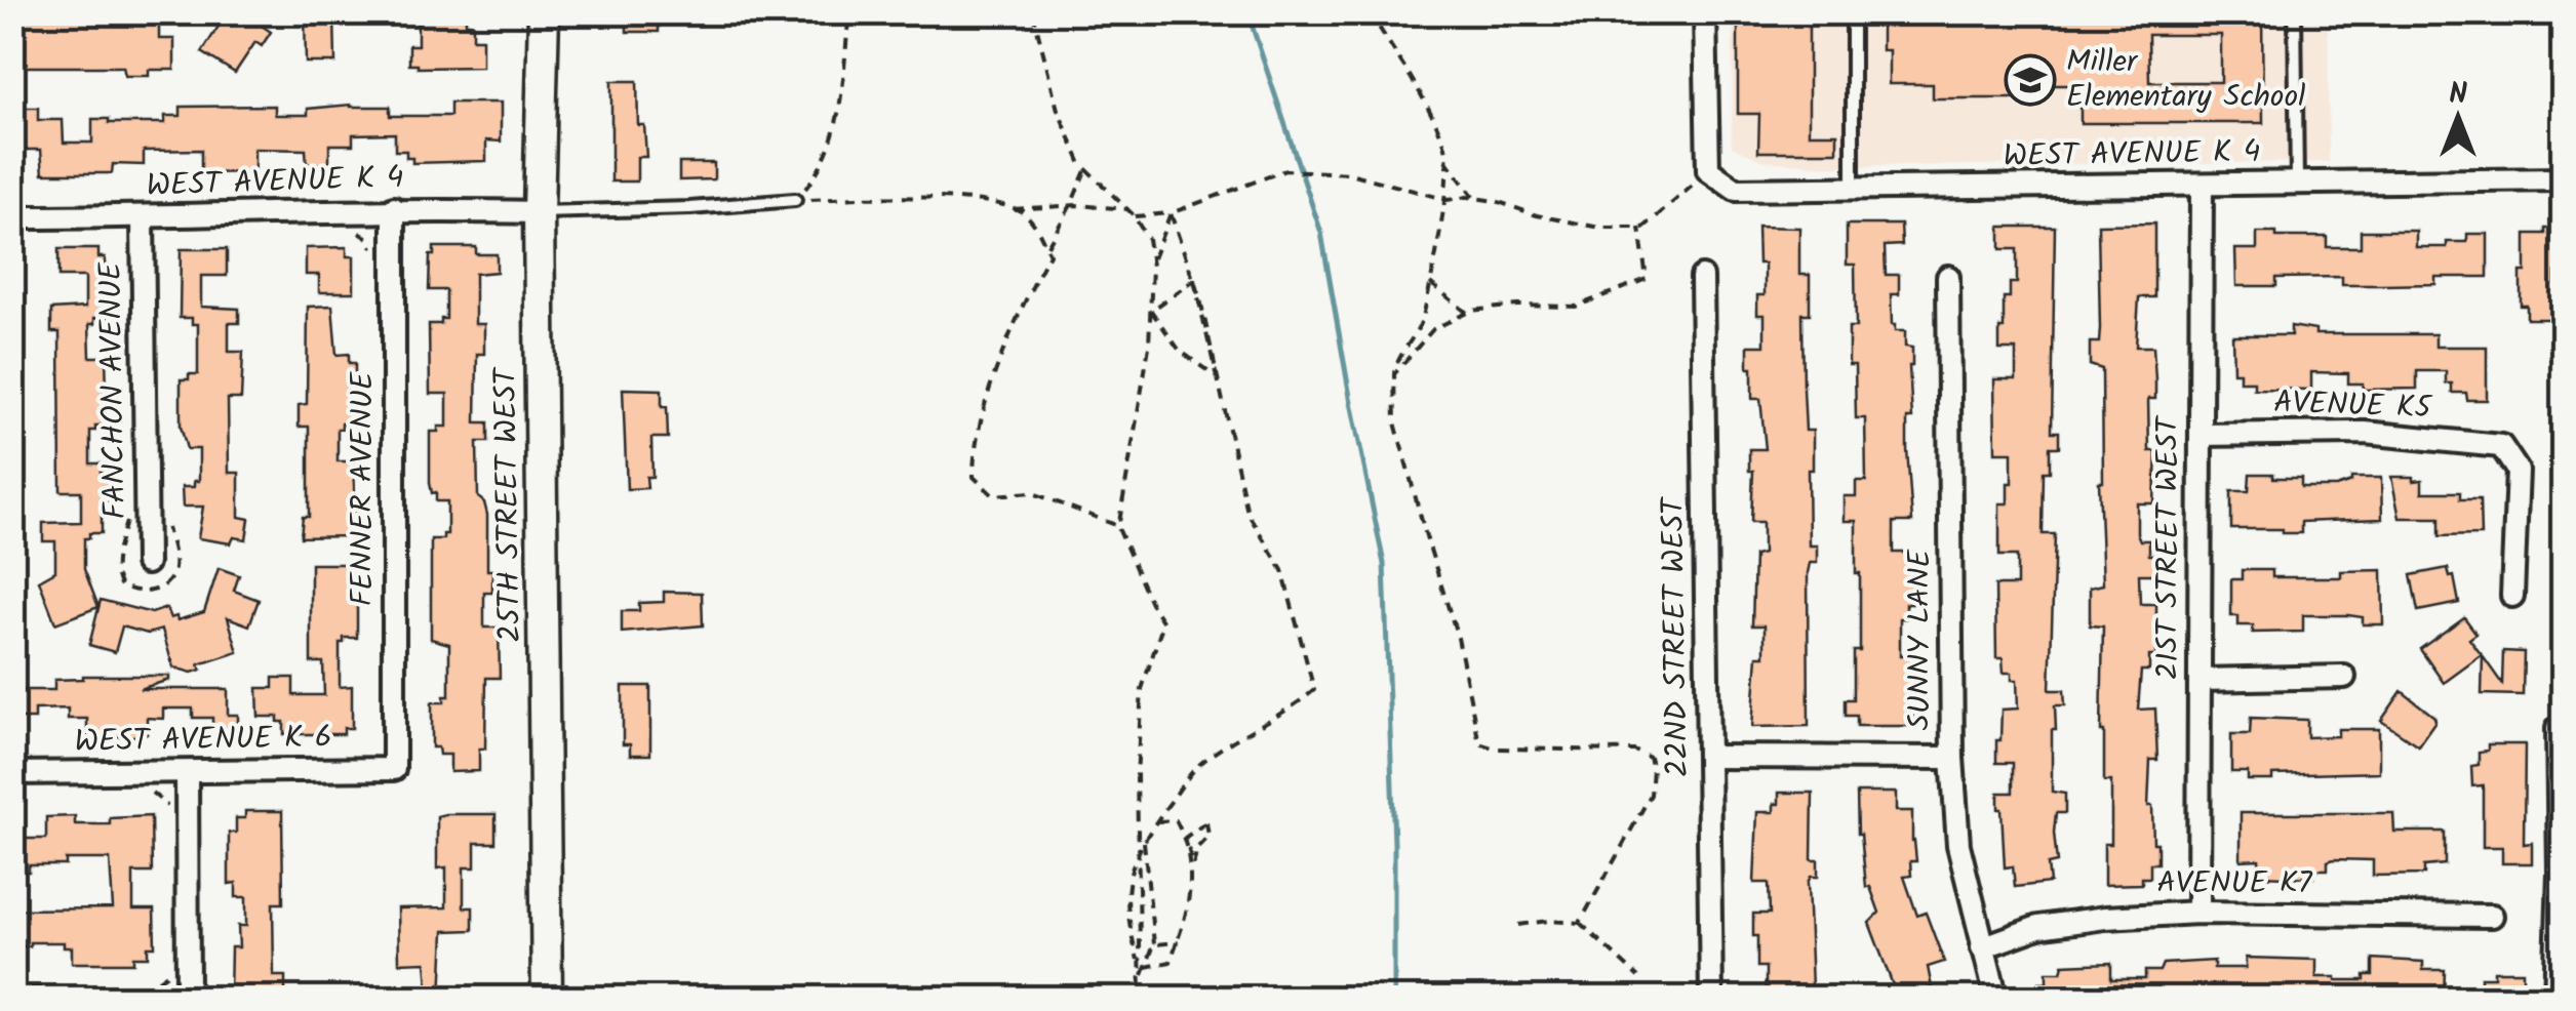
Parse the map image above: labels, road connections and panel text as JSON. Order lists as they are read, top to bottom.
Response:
{
  "streets": {
    "street": [
      "WEST AVENUE K 4",
      "FANCHON AVENUE",
      "AVENUE K5",
      "FENNER AVENUE",
      "25TH STREET WEST",
      "21ST STREET WEST",
      "22ND STREET WEST",
      "SUNNY LANE",
      "WEST AVENUE K 6",
      "AVENUE K7"
    ]
  },
  "crossings": [
    ["WEST AVENUE K 4", "FANCHON AVENUE"],
    ["WEST AVENUE K 4", "FENNER AVENUE"],
    ["WEST AVENUE K 4", "25TH STREET WEST"],
    ["WEST AVENUE K 4", "21ST STREET WEST"],
    ["AVENUE K5", "21ST STREET WEST"],
    ["FENNER AVENUE", "WEST AVENUE K 6"],
    ["21ST STREET WEST", "AVENUE K7"],
    ["SUNNY LANE", "AVENUE K7"]
  ],
  "places": {
    "school or university": ["Miller Elementary School"]
  },
  "north": "top"
}
